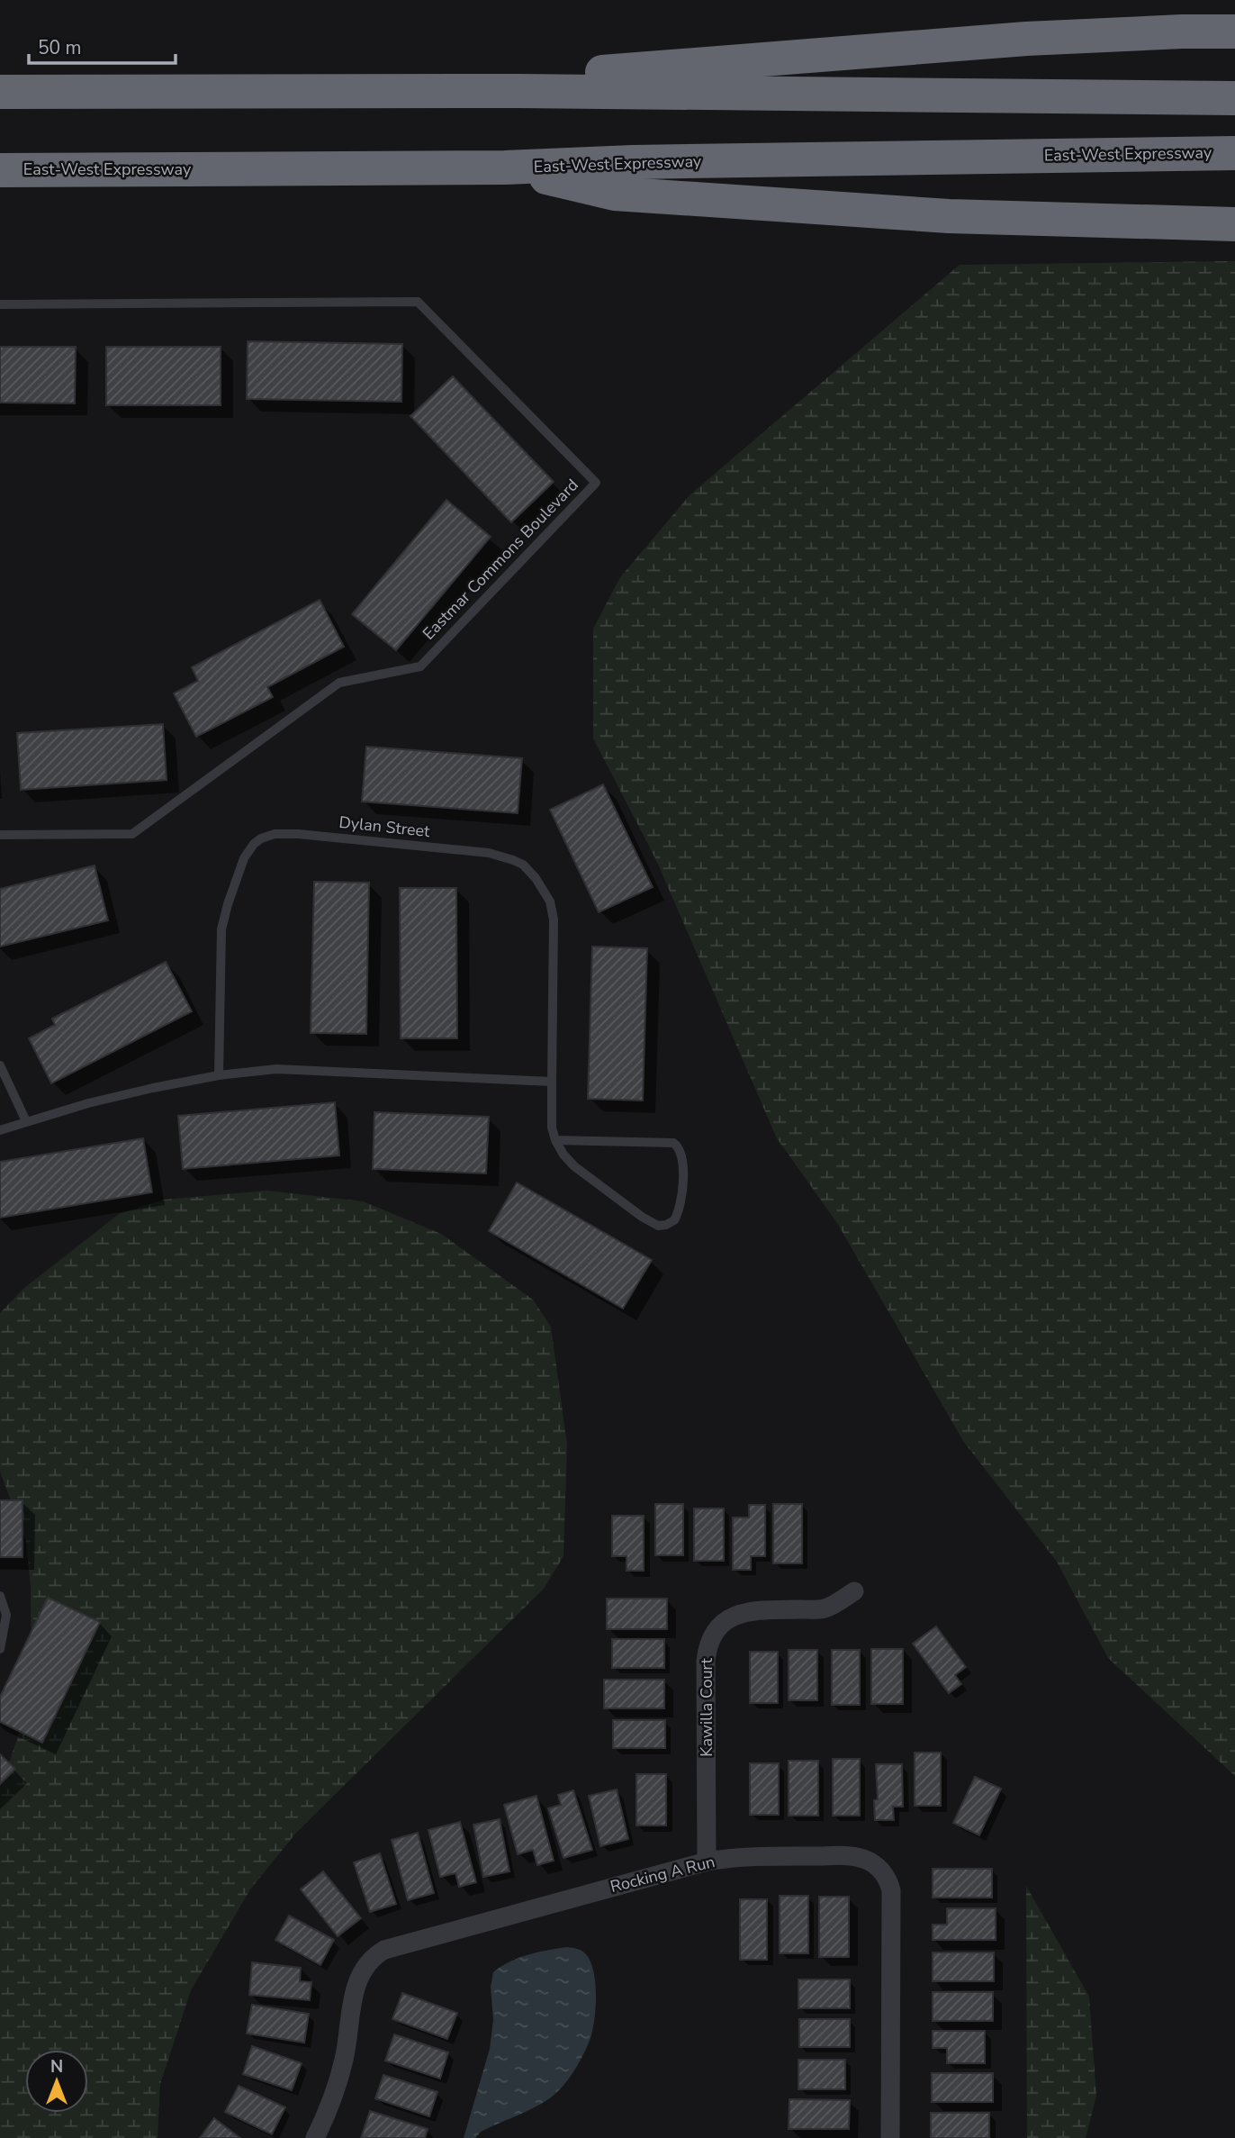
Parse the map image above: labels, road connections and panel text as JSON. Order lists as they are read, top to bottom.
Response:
{
  "streets": {
    "highway": ["East-West Expressway"],
    "street": ["Kawilla Court", "Rocking A Run"],
    "lane": ["Eastmar Commons Boulevard", "Dylan Street"]
  },
  "crossings": [
    ["Kawilla Court", "Rocking A Run"]
  ],
  "scale_bar": "50 m",
  "north": "top"
}
